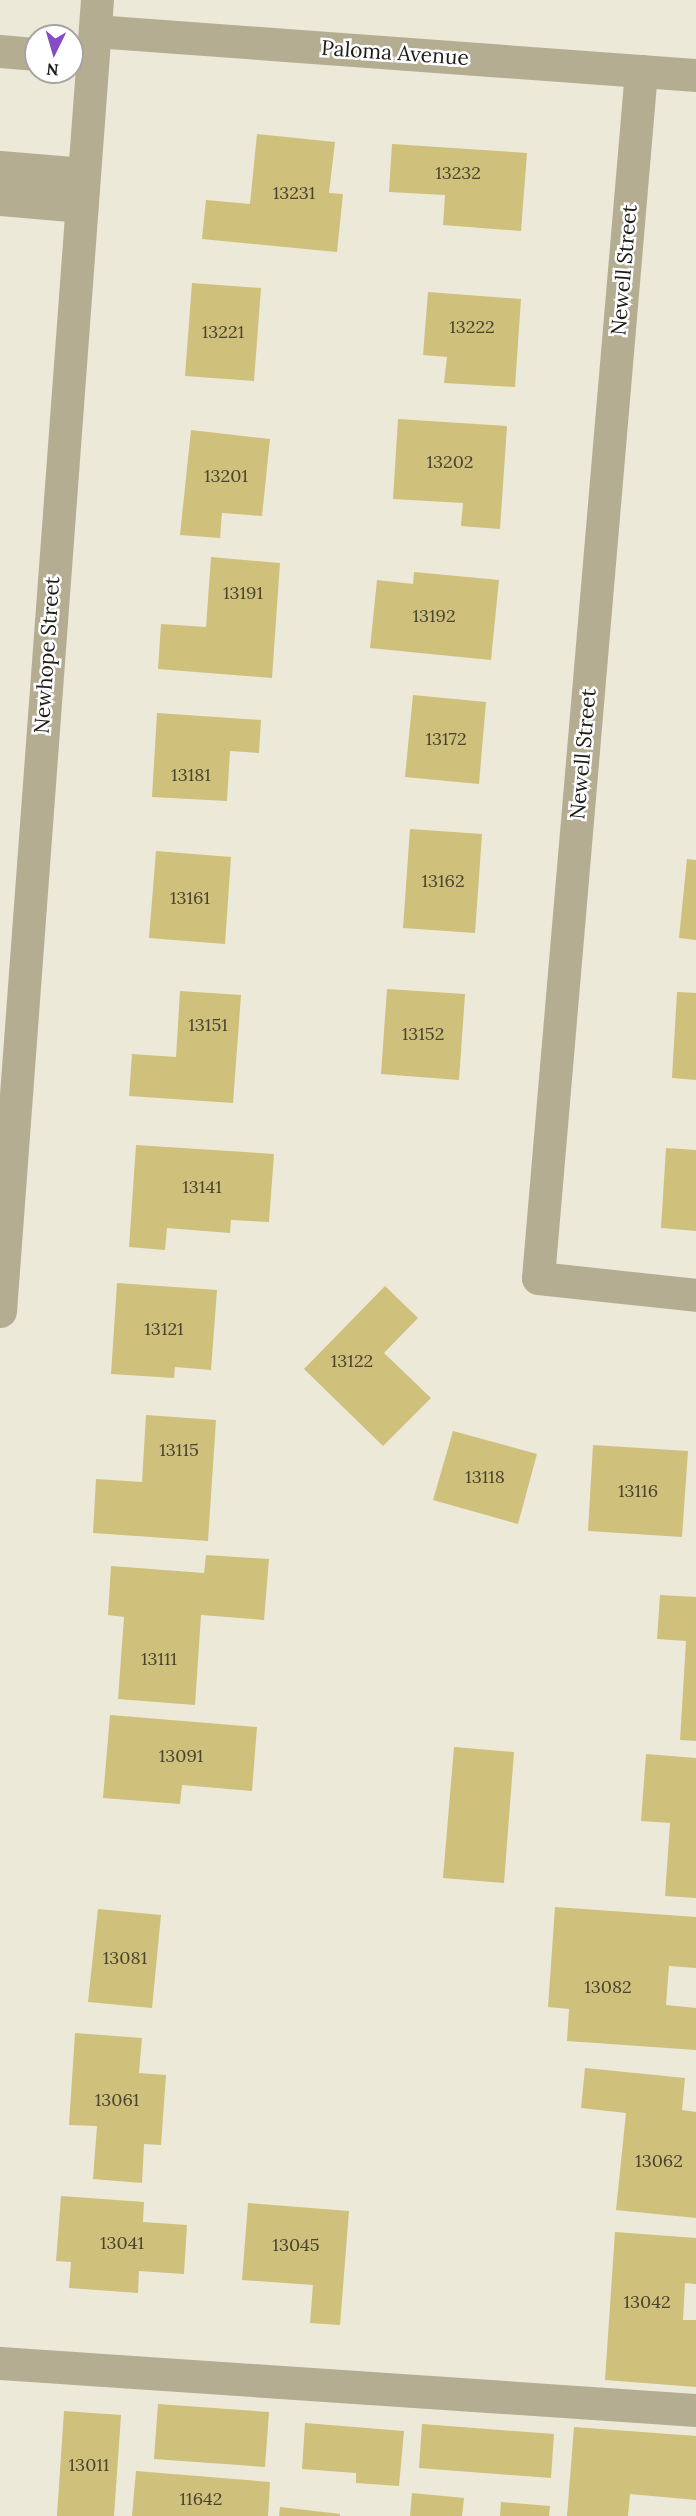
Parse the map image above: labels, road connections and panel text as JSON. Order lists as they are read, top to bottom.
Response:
{
  "streets": {
    "street": ["Paloma Avenue", "Newell Street", "Newhope Street"]
  },
  "crossings": [
    ["Paloma Avenue", "Newell Street"],
    ["Paloma Avenue", "Newhope Street"]
  ],
  "house_numbers": [
    "13232",
    "13231",
    "13222",
    "13221",
    "13202",
    "13201",
    "13191",
    "13192",
    "13172",
    "13181",
    "13162",
    "13161",
    "13151",
    "13152",
    "13141",
    "13121",
    "13122",
    "13115",
    "13118",
    "13116",
    "13111",
    "13091",
    "13081",
    "13082",
    "13061",
    "13062",
    "13041",
    "13045",
    "13042",
    "13011",
    "11642"
  ],
  "north": "bottom"
}
